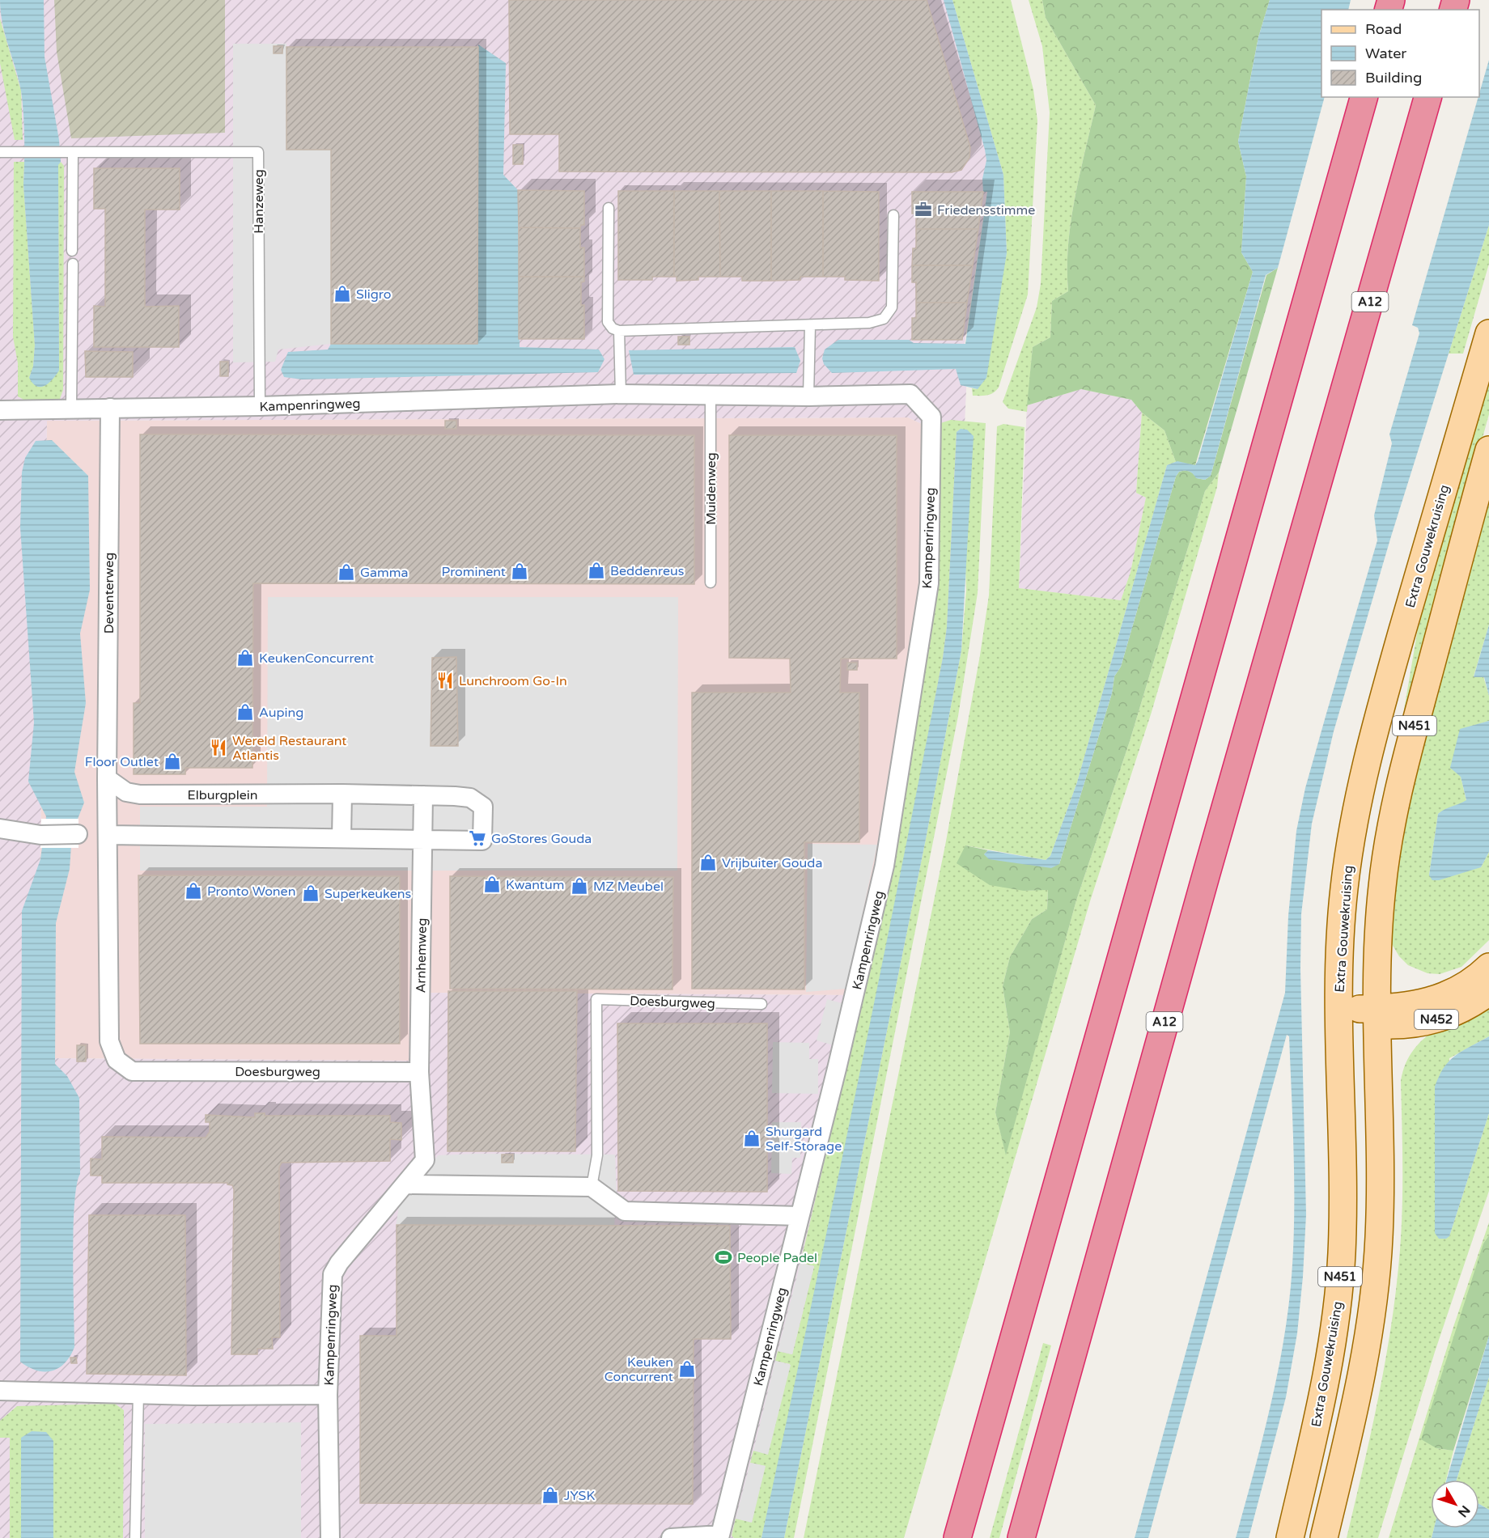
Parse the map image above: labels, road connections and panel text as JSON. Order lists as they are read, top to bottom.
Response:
{
  "streets": {
    "highway": ["A12"],
    "main road": ["Extra Gouwekruising", "N451", "N452"],
    "street": [
      "Kampenringweg",
      "Deventerweg",
      "Elburgplein",
      "Arnhemweg",
      "Doesburgweg"
    ],
    "lane": ["Hanzeweg", "Muidenweg"]
  },
  "crossings": [
    ["Hanzeweg", "Kampenringweg"],
    ["Kampenringweg", "Muidenweg"],
    ["Kampenringweg", "Deventerweg"],
    ["Extra Gouwekruising", "N452"],
    ["Deventerweg", "Elburgplein"],
    ["Deventerweg", "Doesburgweg"],
    ["N451", "N452"],
    ["Elburgplein", "Arnhemweg"],
    ["Elburgplein", "Doesburgweg"],
    ["Arnhemweg", "Doesburgweg"]
  ],
  "places": {
    "office": ["Friedensstimme"],
    "shop": [
      "Sligro",
      "Beddenreus",
      "Prominent",
      "Gamma",
      "KeukenConcurrent",
      "Auping",
      "Floor Outlet",
      "Vrijbuiter Gouda",
      "Kwantum",
      "MZ Meubel",
      "Pronto Wonen",
      "Superkeukens",
      "Shurgard Self-Storage",
      "Keuken Concurrent",
      "JYSK"
    ],
    "restaurant": ["Lunchroom Go-In", "Wereld Restaurant Atlantis"],
    "supermarket": ["GoStores Gouda"],
    "sports": ["People Padel"]
  },
  "legend": ["Road", "Water", "Building"],
  "north": "bottom right"
}
